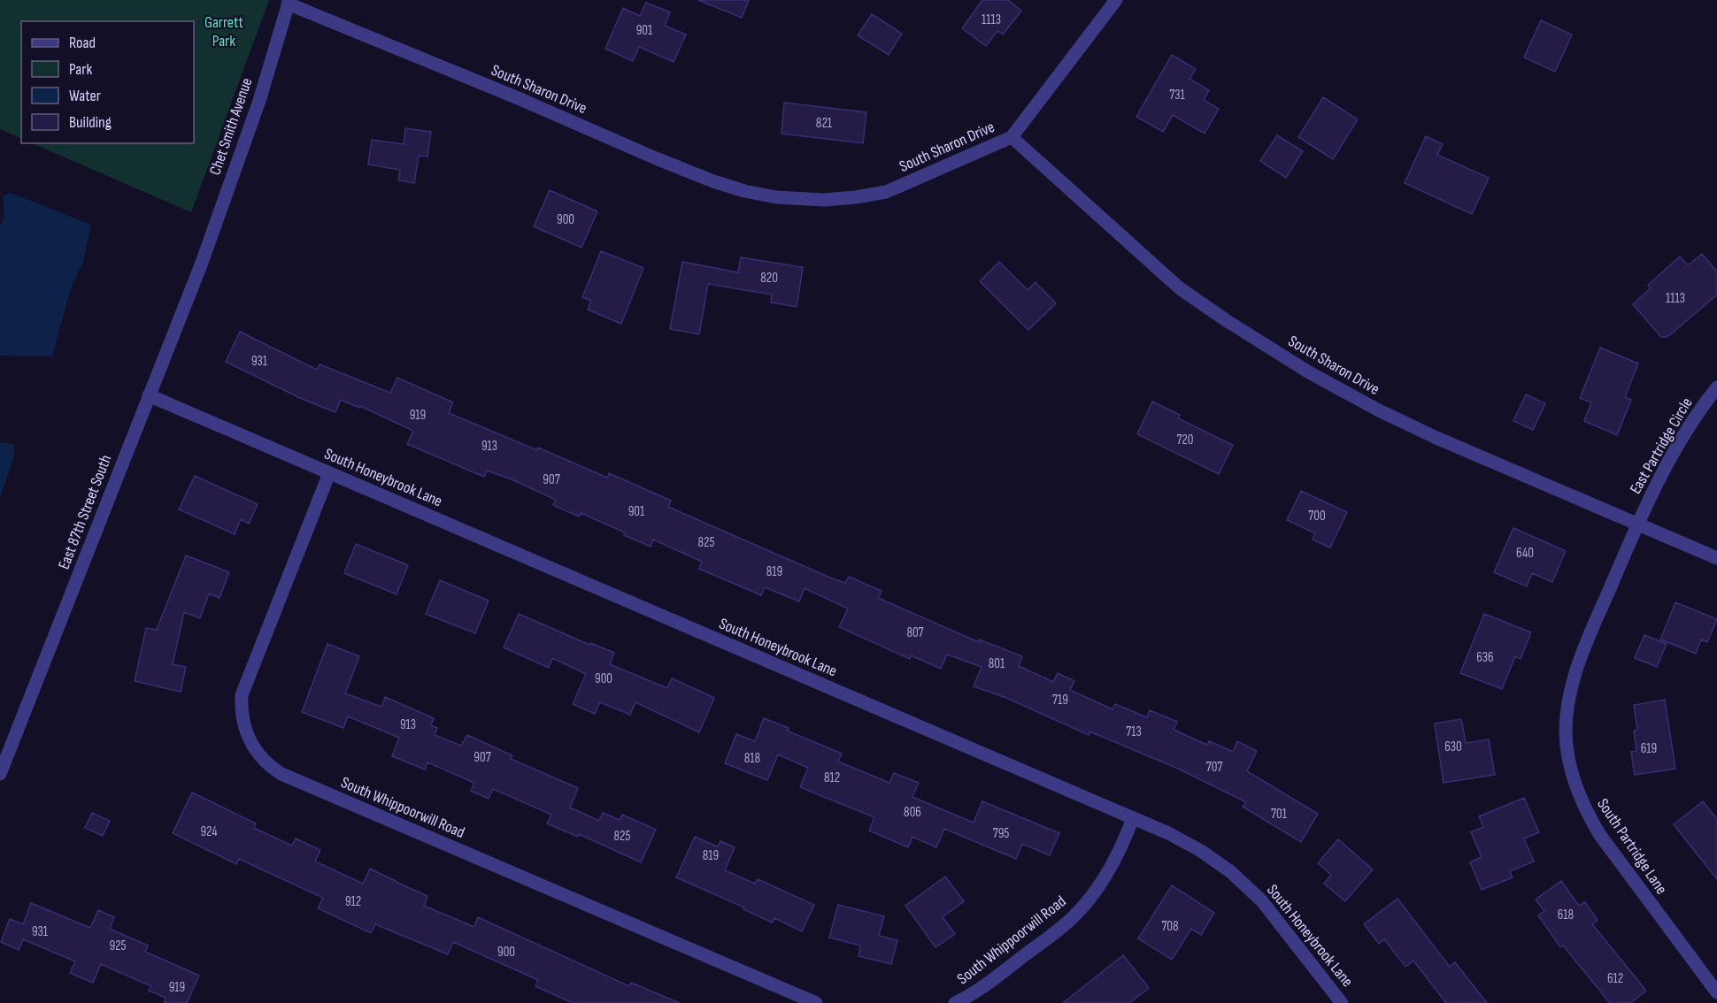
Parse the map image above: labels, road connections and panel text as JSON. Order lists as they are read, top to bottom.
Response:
{
  "streets": {
    "street": [
      "South Sharon Drive",
      "Chet Smith Avenue",
      "East Partridge Circle",
      "South Honeybrook Lane",
      "East 87th Street South",
      "South Whippoorwill Road",
      "South Partridge Lane"
    ]
  },
  "crossings": [
    ["South Sharon Drive", "Chet Smith Avenue"],
    ["South Sharon Drive", "East Partridge Circle"],
    ["South Sharon Drive", "South Partridge Lane"],
    ["Chet Smith Avenue", "East 87th Street South"],
    ["East Partridge Circle", "South Partridge Lane"],
    ["South Honeybrook Lane", "East 87th Street South"],
    ["South Honeybrook Lane", "South Whippoorwill Road"]
  ],
  "parks": ["Garrett Park"],
  "house_numbers": [
    "1113",
    "901",
    "731",
    "821",
    "900",
    "820",
    "1113",
    "931",
    "919",
    "720",
    "913",
    "907",
    "901",
    "700",
    "825",
    "640",
    "819",
    "807",
    "636",
    "801",
    "900",
    "719",
    "913",
    "713",
    "630",
    "619",
    "907",
    "818",
    "707",
    "812",
    "806",
    "701",
    "924",
    "795",
    "825",
    "819",
    "912",
    "618",
    "708",
    "931",
    "925",
    "900",
    "612",
    "919"
  ],
  "legend": [
    "Road",
    "Park",
    "Water",
    "Building"
  ]
}
